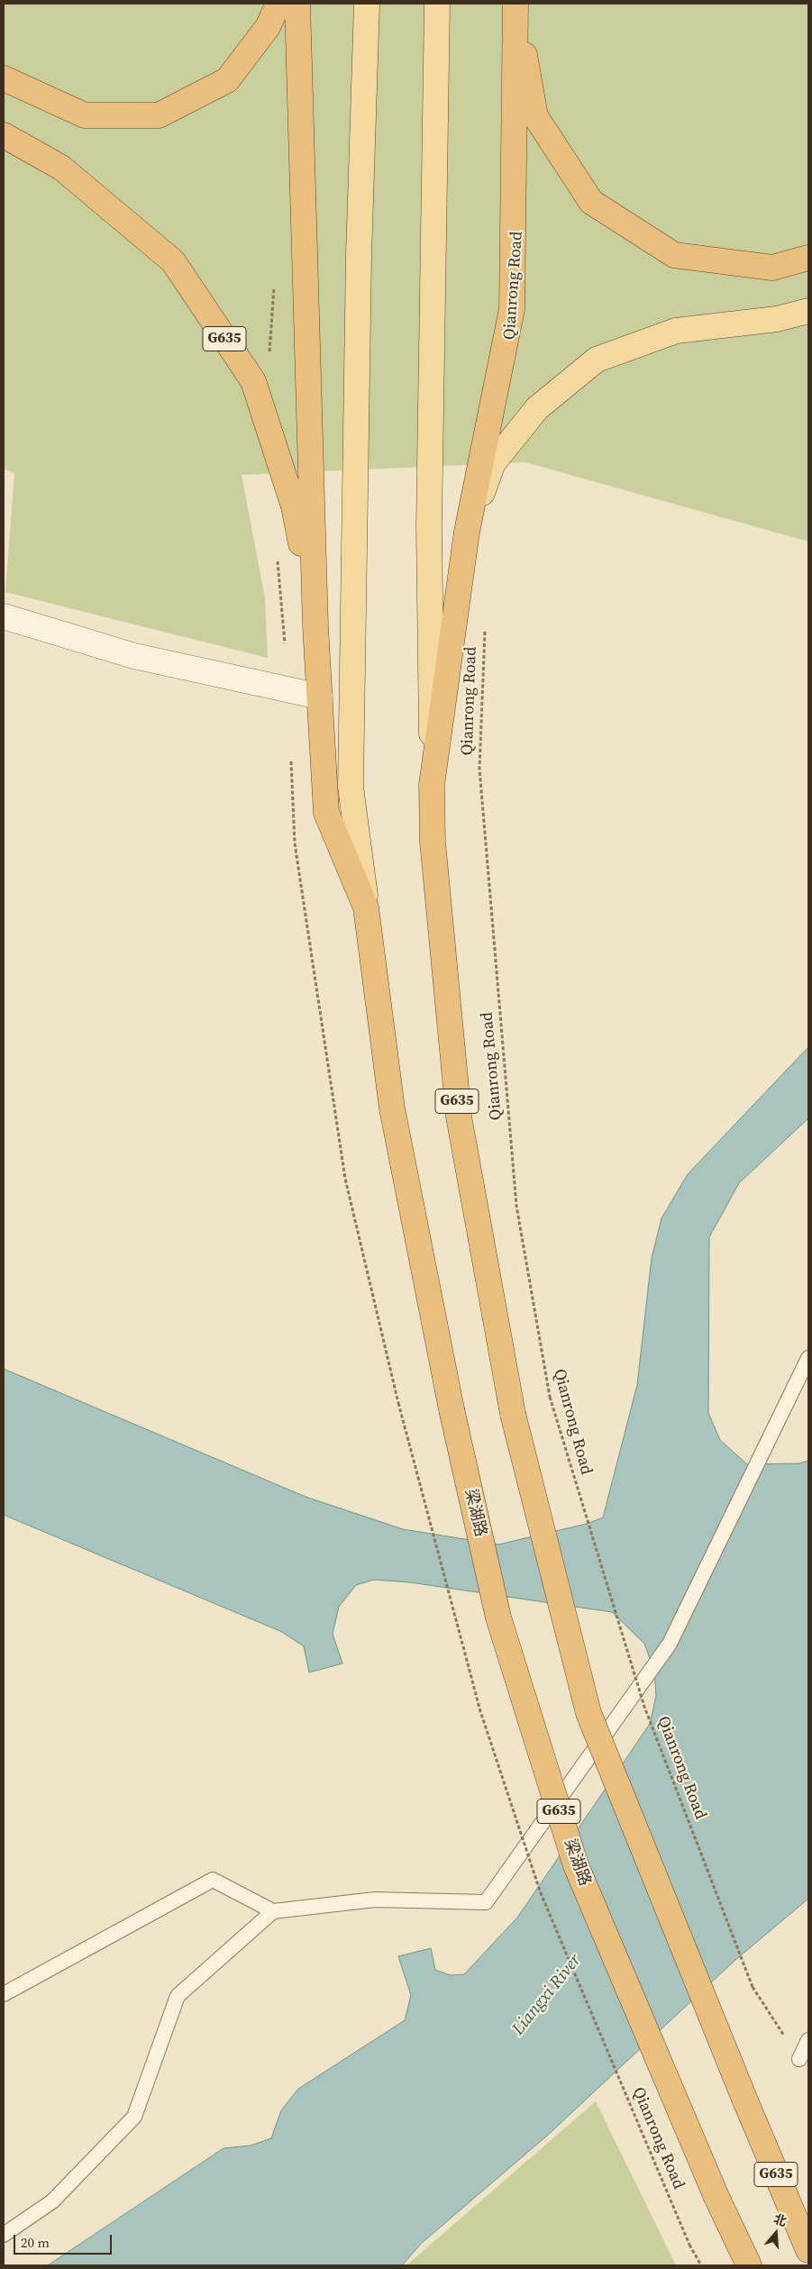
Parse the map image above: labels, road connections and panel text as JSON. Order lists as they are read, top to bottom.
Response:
{
  "streets": {
    "highway": ["G635", "梁湖路"],
    "path": ["Qianrong Road"]
  },
  "water": ["Liangxi River"],
  "scale_bar": "20 m",
  "north": "top"
}
